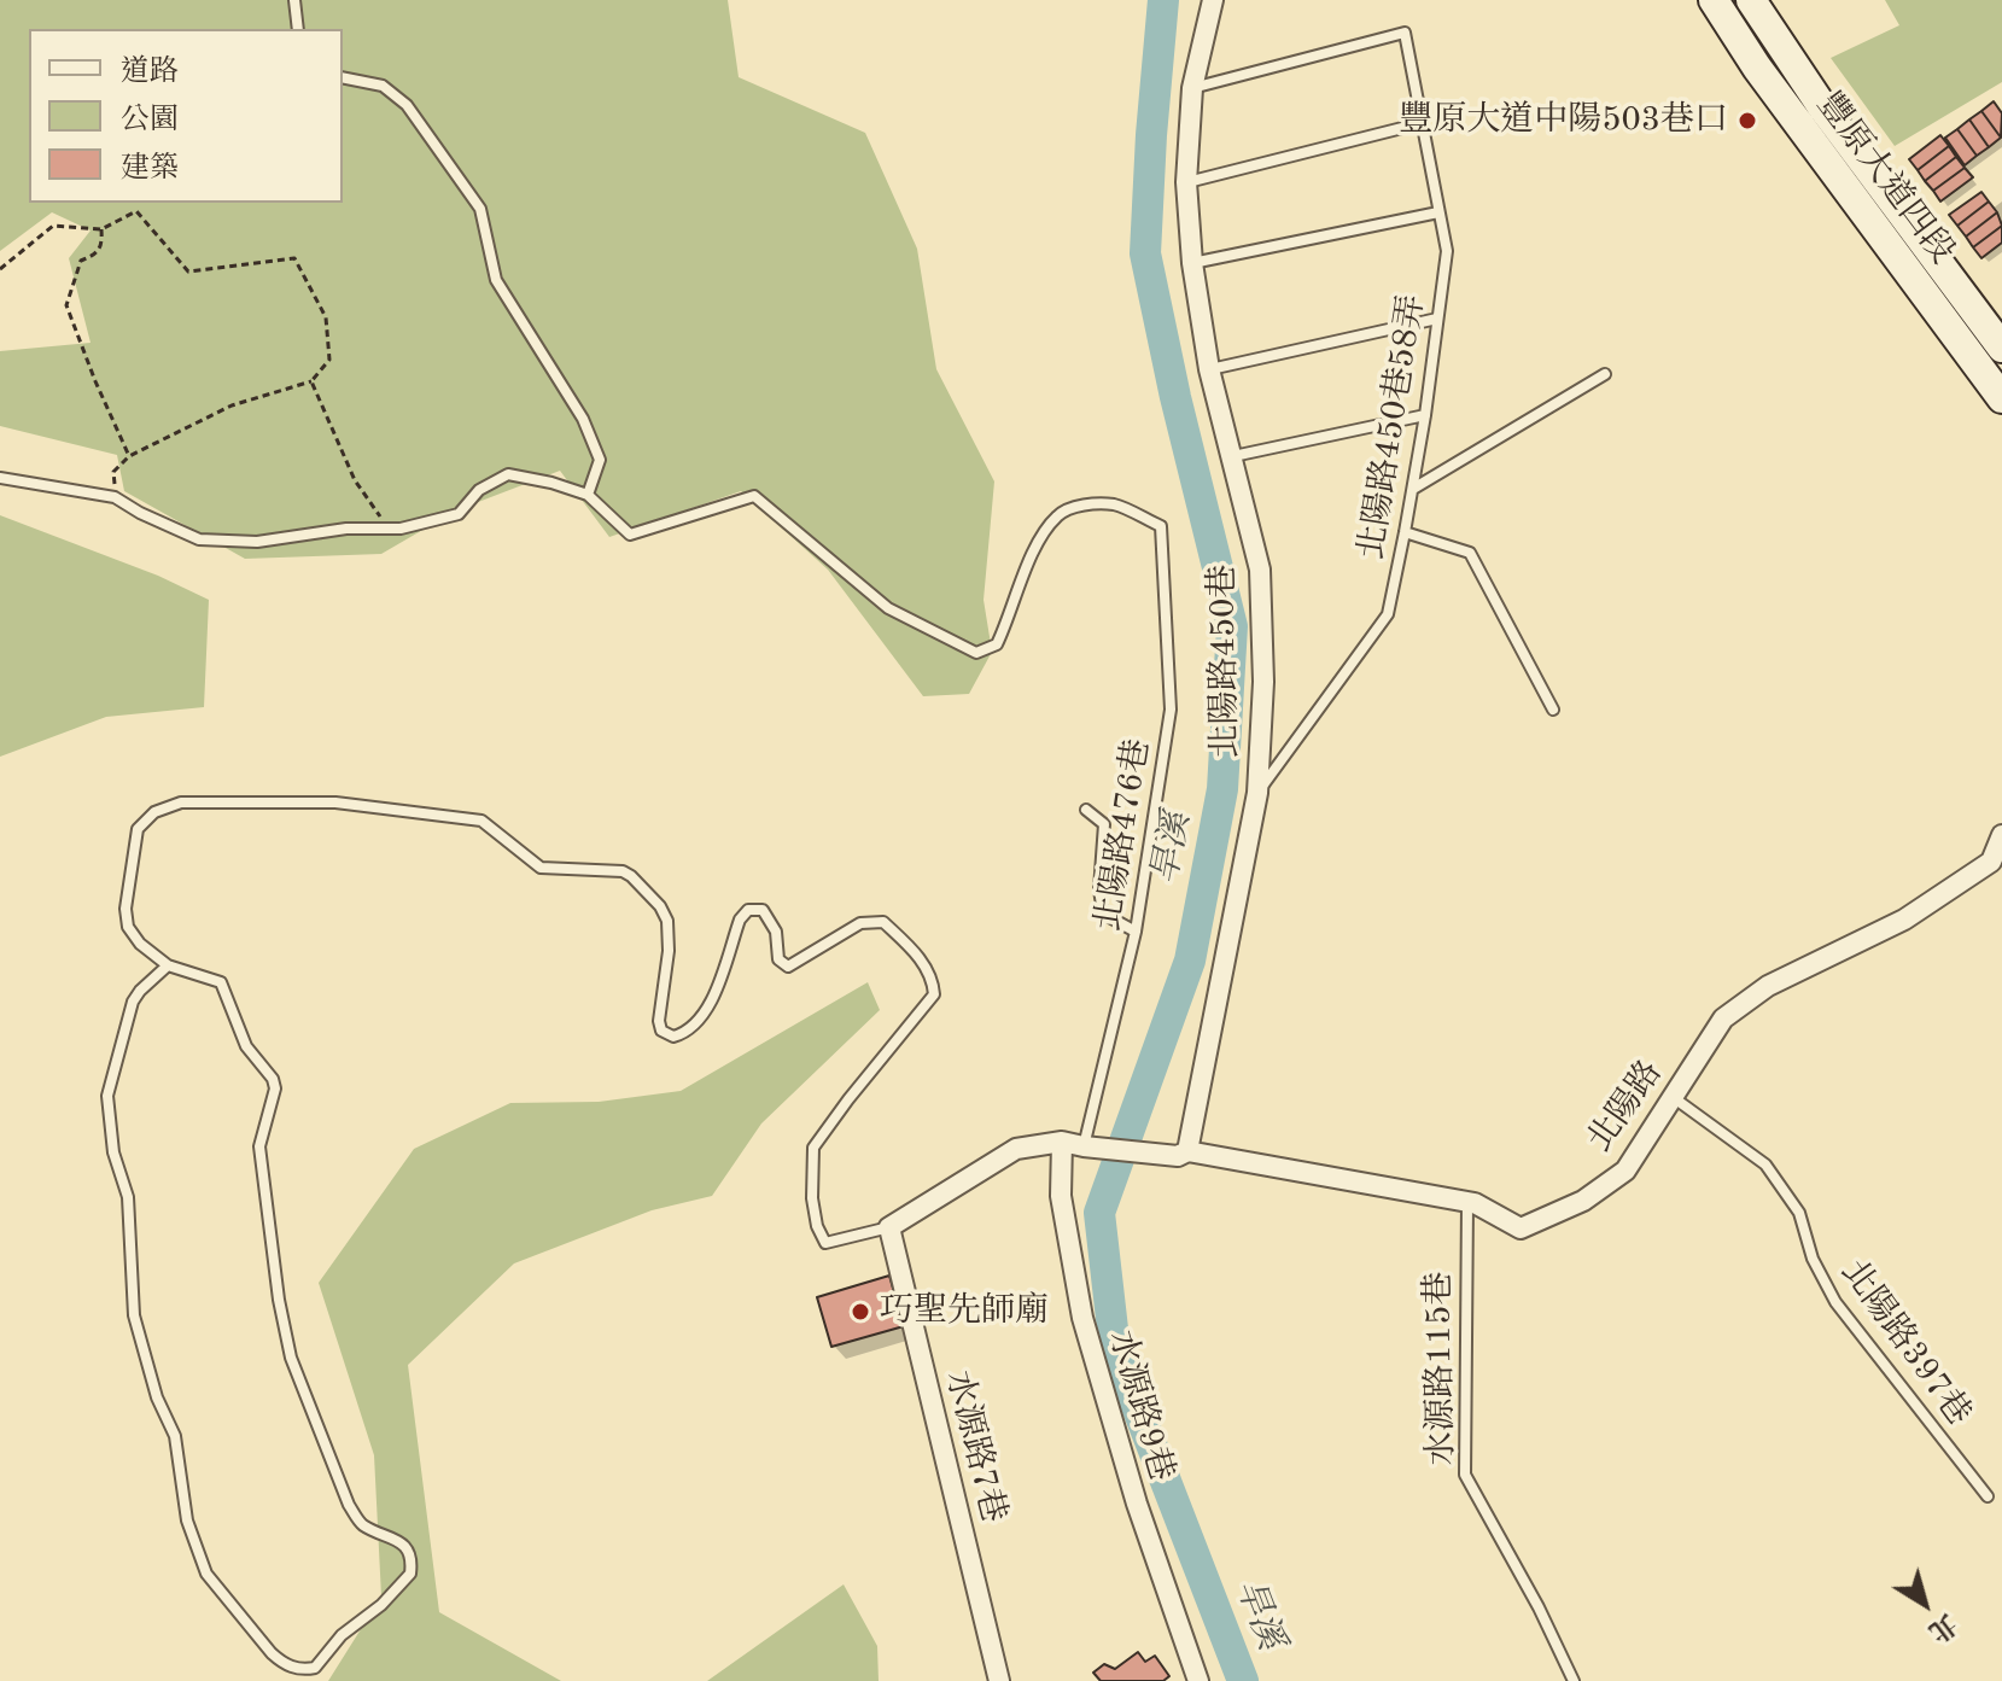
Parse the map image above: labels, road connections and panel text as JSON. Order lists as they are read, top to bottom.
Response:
{
  "streets": {
    "street": [
      "豐原大道四段",
      "北陽路450巷",
      "北陽路",
      "水源路9巷",
      "水源路7巷"
    ],
    "lane": [
      "北陽路450巷58弄",
      "北陽路476巷",
      "北陽路397巷",
      "水源路115巷"
    ]
  },
  "crossings": [
    ["北陽路450巷58弄", "北陽路450巷"],
    ["北陽路450巷", "北陽路"],
    ["北陽路476巷", "北陽路"],
    ["北陽路", "北陽路397巷"],
    ["北陽路", "水源路115巷"]
  ],
  "water": ["旱溪"],
  "places": ["豐原大道中陽503巷口", "巧聖先師廟"],
  "legend": ["道路", "公園", "建築"],
  "north": "bottom right"
}
